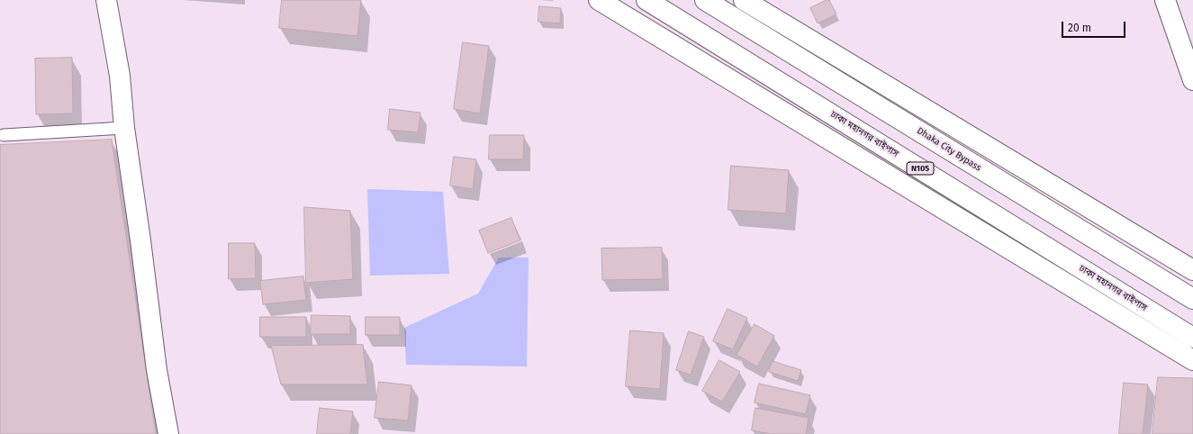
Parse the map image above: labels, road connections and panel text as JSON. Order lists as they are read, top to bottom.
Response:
{
  "streets": {
    "main road": ["ঢাকা মহানগর বাইপাস", "Dhaka City Bypass", "N105"]
  },
  "scale_bar": "20 m"
}
